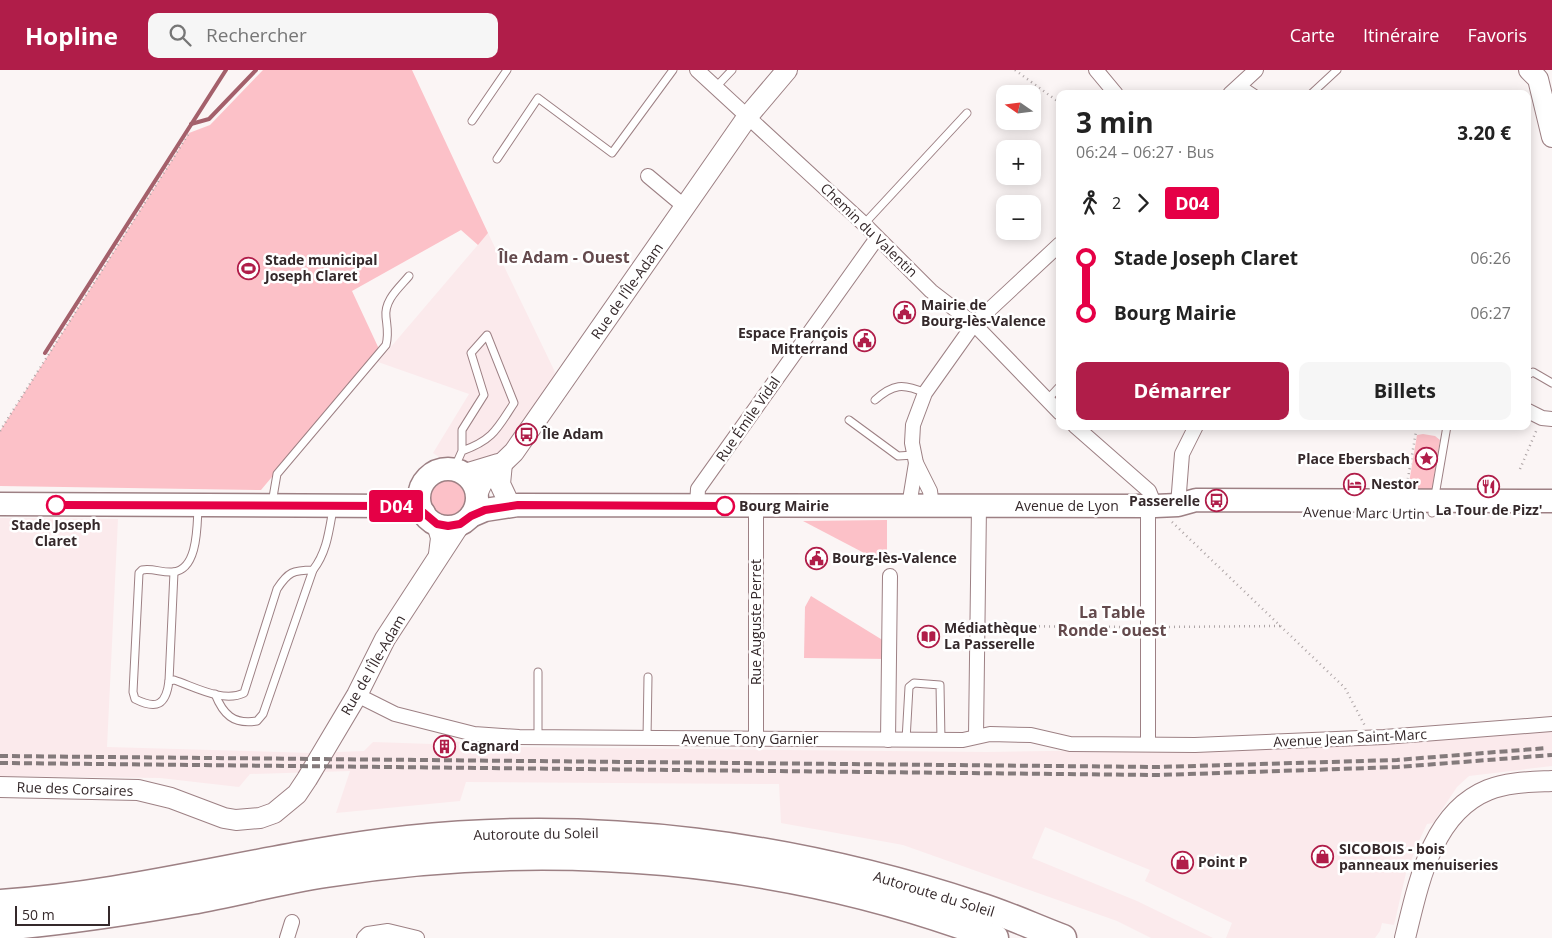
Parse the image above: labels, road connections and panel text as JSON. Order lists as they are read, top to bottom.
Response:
{
  "streets": {
    "highway": ["Autoroute du Soleil"],
    "main road": ["Avenue de Lyon", "Avenue Marc Urtin"],
    "street": [
      "Chemin du Valentin",
      "Rue de l'Île-Adam",
      "Rue Émile Vidal",
      "Rue Auguste Perret",
      "Avenue Jean Saint-Marc",
      "Avenue Tony Garnier",
      "Rue des Corsaires"
    ]
  },
  "crossings": [
    ["Chemin du Valentin", "Rue de l'Île-Adam"],
    ["Chemin du Valentin", "Rue Émile Vidal"],
    ["Rue de l'Île-Adam", "Avenue Tony Garnier"],
    ["Rue de l'Île-Adam", "Rue des Corsaires"],
    ["Avenue de Lyon", "Avenue Marc Urtin"],
    ["Rue Auguste Perret", "Avenue Tony Garnier"],
    ["Avenue Jean Saint-Marc", "Avenue Tony Garnier"]
  ],
  "districts": ["Île Adam - Ouest", "La Table Ronde - ouest"],
  "places": {
    "sports": ["Stade municipal Joseph Claret"],
    "public building": ["Mairie de Bourg-lès-Valence", "Espace François Mitterrand", "Bourg-lès-Valence"],
    "bus stop": ["Île Adam", "Passerelle"],
    "place": ["Place Ebersbach"],
    "hotel": ["Nestor"],
    "restaurant": ["La Tour de Pizz'"],
    "other": ["Stade Joseph Claret", "Bourg Mairie"],
    "library": ["Médiathèque La Passerelle"],
    "building": ["Cagnard"],
    "shop": ["SICOBOIS - bois panneaux menuiseries", "Point P"]
  },
  "lines": ["bus line D04"],
  "scale_bar": "50 m",
  "north": "left",
  "page": {
    "header": "Hopline",
    "search": "Rechercher",
    "nav": ["Carte", "Itinéraire", "Favoris"],
    "on_map": "D04",
    "map_buttons": ["+", "−"],
    "heading": ["3 min", "06:24 – 06:27 · Bus", "3.20 €"],
    "legs": ["2", "D04"],
    "list": [
      {
        "name": "Stade Joseph Claret",
        "value": "06:26"
      },
      {
        "name": "Bourg Mairie",
        "value": "06:27"
      }
    ],
    "buttons": ["Démarrer", "Billets"],
    "scale": "50 m"
  }
}
